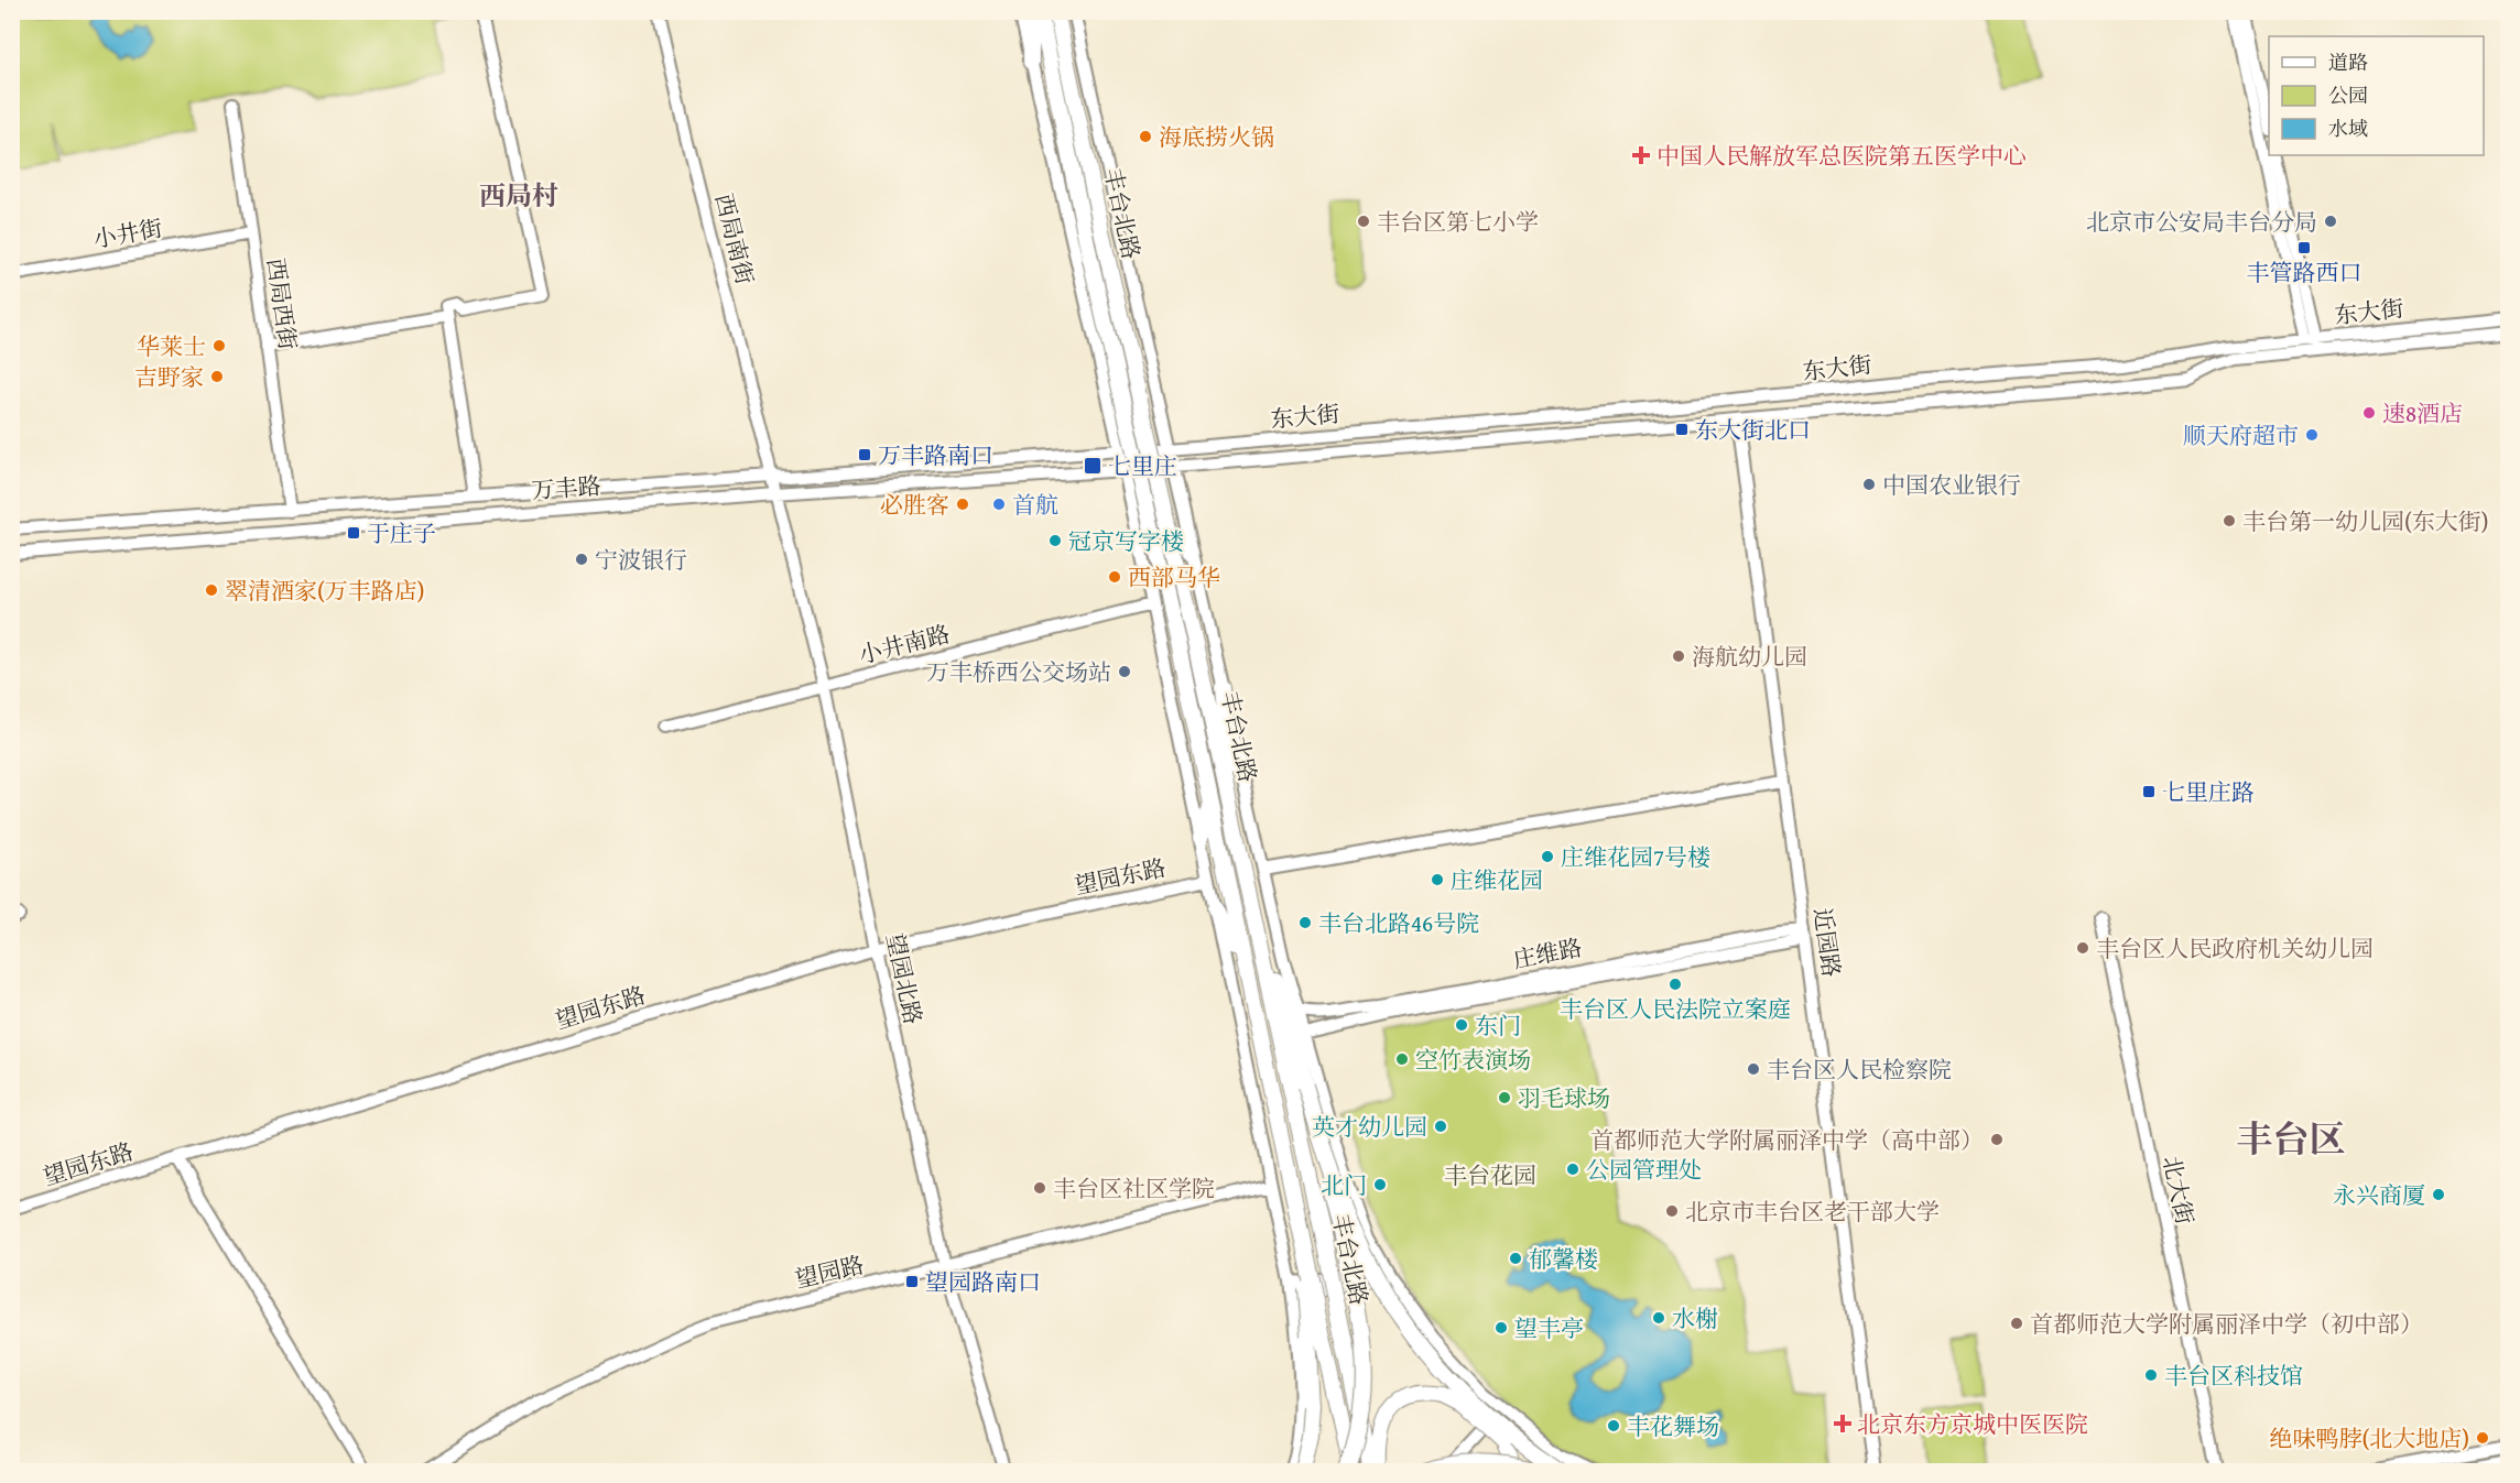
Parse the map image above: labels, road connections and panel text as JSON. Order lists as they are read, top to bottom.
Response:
{
  "streets": {
    "highway": ["丰台北路"],
    "street": [
      "小井街",
      "西局南街",
      "西局西街",
      "东大街",
      "万丰路",
      "小井南路",
      "望园东路",
      "近园路",
      "庄维路",
      "望园北路",
      "北大街",
      "望园路"
    ]
  },
  "crossings": [
    ["丰台北路", "东大街"],
    ["丰台北路", "庄维路"],
    ["小井街", "西局西街"],
    ["西局南街", "万丰路"],
    ["西局南街", "望园北路"],
    ["西局西街", "万丰路"],
    ["东大街", "万丰路"],
    ["东大街", "近园路"],
    ["万丰路", "望园北路"],
    ["小井南路", "望园北路"],
    ["望园东路", "望园北路"],
    ["近园路", "庄维路"],
    ["望园北路", "望园路"]
  ],
  "districts": ["西局村", "丰台区"],
  "parks": ["丰台花园"],
  "places": {
    "other": [
      "海底捞火锅",
      "丰台区第七小学",
      "北京市公安局丰台分局",
      "华莱士",
      "吉野家",
      "速8酒店",
      "顺天府超市",
      "中国农业银行",
      "必胜客",
      "首航",
      "丰台第一幼儿园(东大街)",
      "冠京写字楼",
      "宁波银行",
      "西部马华",
      "翠清酒家(万丰路店)",
      "海航幼儿园",
      "万丰桥西公交场站",
      "庄维花园7号楼",
      "庄维花园",
      "丰台北路46号院",
      "丰台区人民政府机关幼儿园",
      "丰台区人民法院立案庭",
      "东门",
      "空竹表演场",
      "丰台区人民检察院",
      "羽毛球场",
      "英才幼儿园",
      "首都师范大学附属丽泽中学（高中部）",
      "公园管理处",
      "北门",
      "丰台区社区学院",
      "永兴商厦",
      "北京市丰台区老干部大学",
      "郁馨楼",
      "水榭",
      "首都师范大学附属丽泽中学（初中部）",
      "望丰亭",
      "丰台区科技馆",
      "丰花舞场",
      "绝味鸭脖(北大地店)"
    ],
    "health": ["中国人民解放军总医院第五医学中心", "北京东方京城中医医院"],
    "transit": [
      "丰管路西口",
      "东大街北口",
      "万丰路南口",
      "七里庄",
      "于庄子",
      "七里庄路",
      "望园路南口"
    ]
  },
  "legend": ["道路", "公园", "水域"]
}
